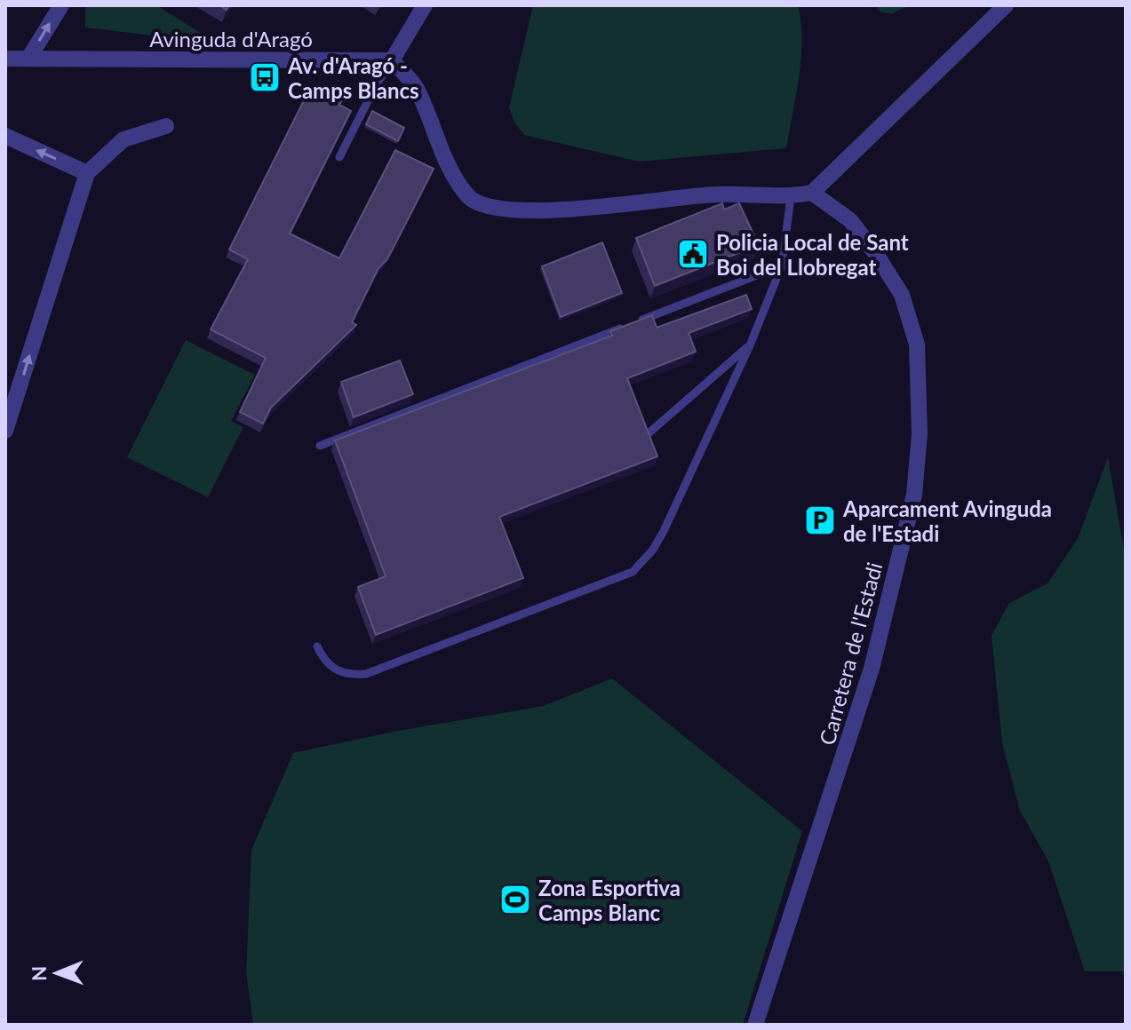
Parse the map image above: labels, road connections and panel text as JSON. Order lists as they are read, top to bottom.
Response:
{
  "streets": {
    "street": ["Avinguda d'Aragó", "Carretera de l'Estadi"]
  },
  "places": {
    "bus stop": ["Av. d'Aragó - Camps Blancs"],
    "public building": ["Policia Local de Sant Boi del Llobregat"],
    "parking": ["Aparcament Avinguda de l'Estadi"],
    "sports": ["Zona Esportiva Camps Blanc"]
  },
  "north": "left"
}
